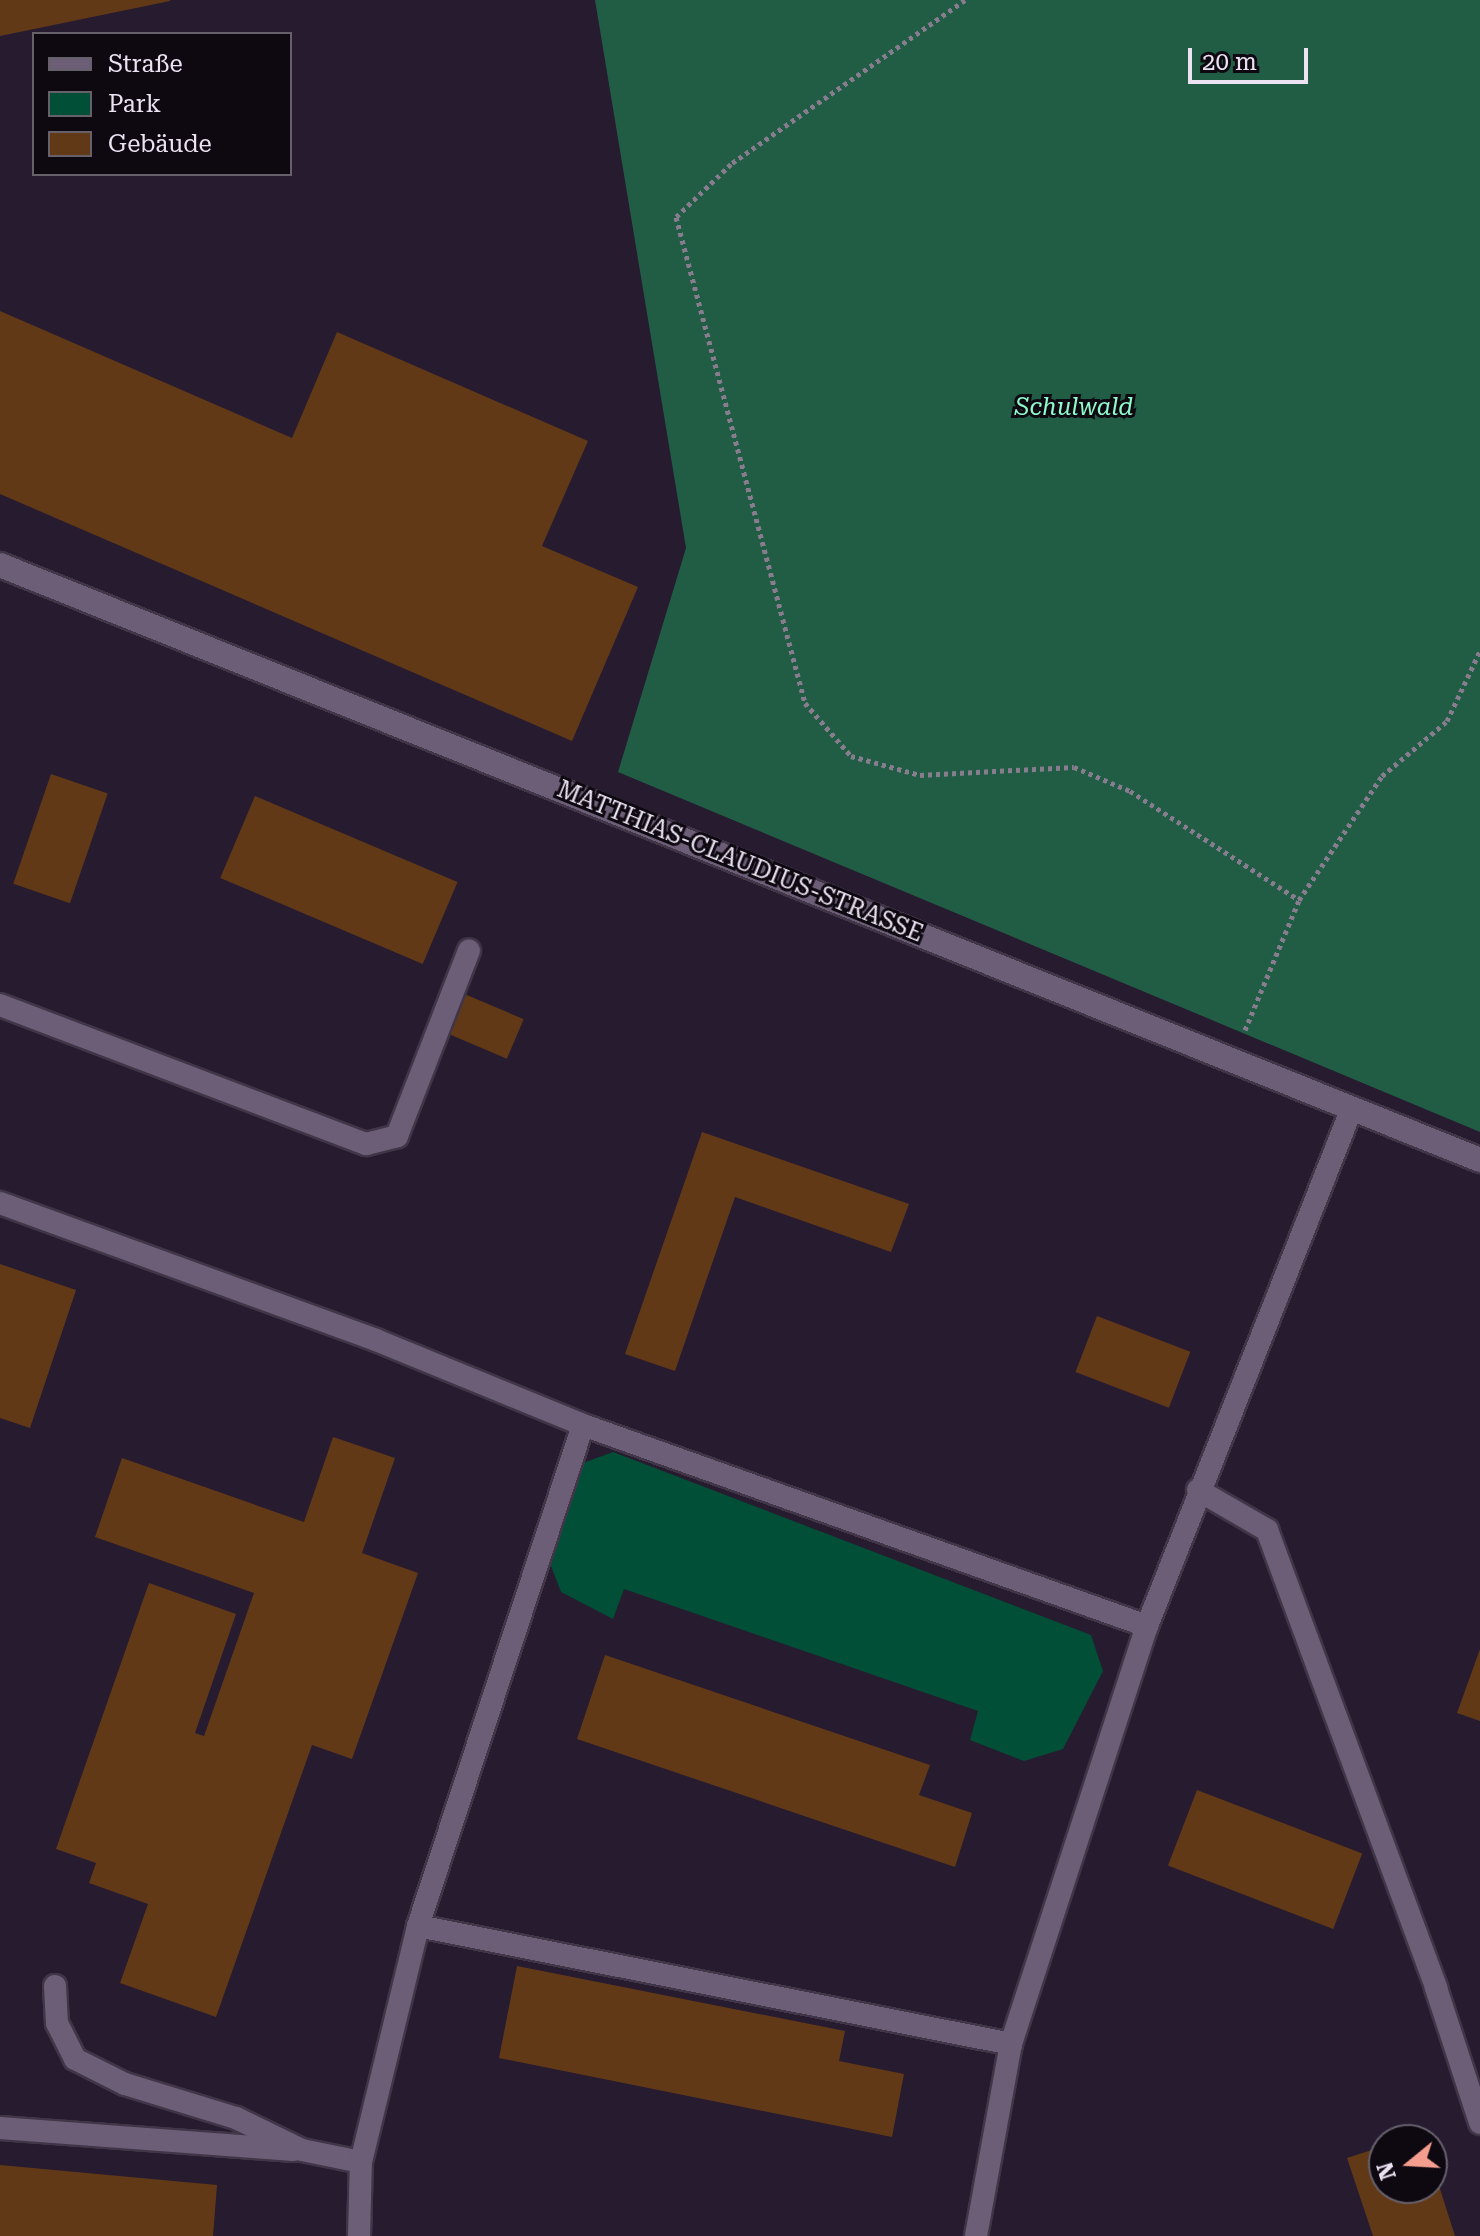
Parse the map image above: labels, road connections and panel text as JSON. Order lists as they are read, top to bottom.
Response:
{
  "streets": {
    "street": ["MATTHIAS-CLAUDIUS-STRASSE"]
  },
  "parks": ["Schulwald"],
  "legend": ["Straße", "Park", "Gebäude"],
  "scale_bar": "20 m",
  "north": "left"
}
